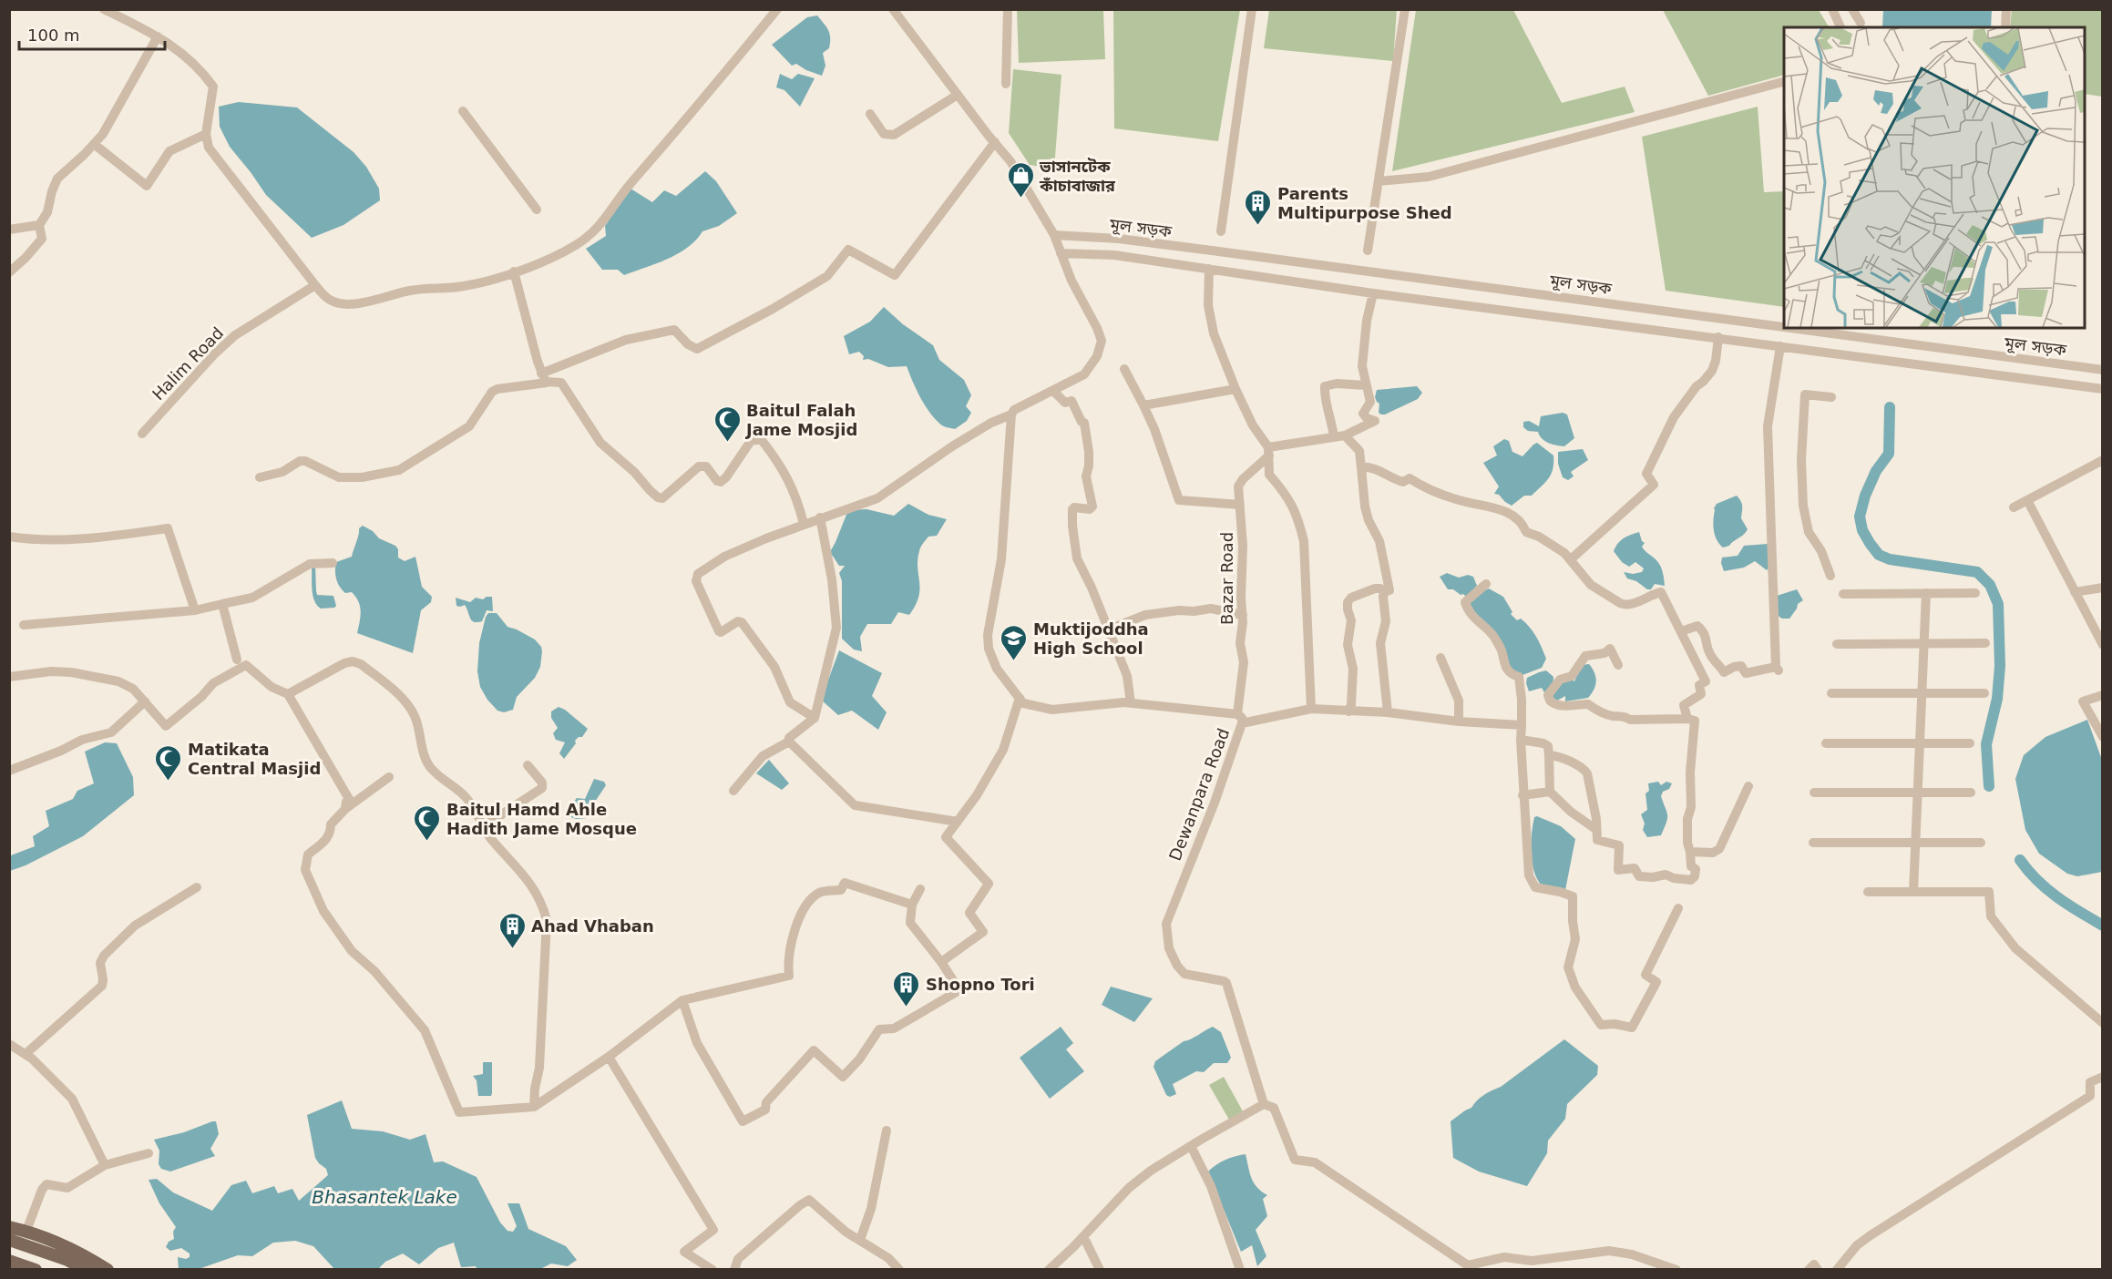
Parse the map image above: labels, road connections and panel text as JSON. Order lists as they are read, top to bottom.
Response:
{
  "streets": {
    "street": [
      "মূল সড়ক",
      "Halim Road",
      "Bazar Road",
      "Dewanpara Road"
    ]
  },
  "crossings": [
    ["Bazar Road", "Dewanpara Road"]
  ],
  "water": ["Bhasantek Lake"],
  "places": {
    "shop": ["ভাসানটেক কাঁচাবাজার"],
    "building": ["Parents Multipurpose Shed", "Ahad Vhaban", "Shopno Tori"],
    "mosque": ["Baitul Falah Jame Mosjid", "Matikata Central Masjid", "Baitul Hamd Ahle Hadith Jame Mosque"],
    "school or university": ["Muktijoddha High School"]
  },
  "scale_bar": "100 m"
}
